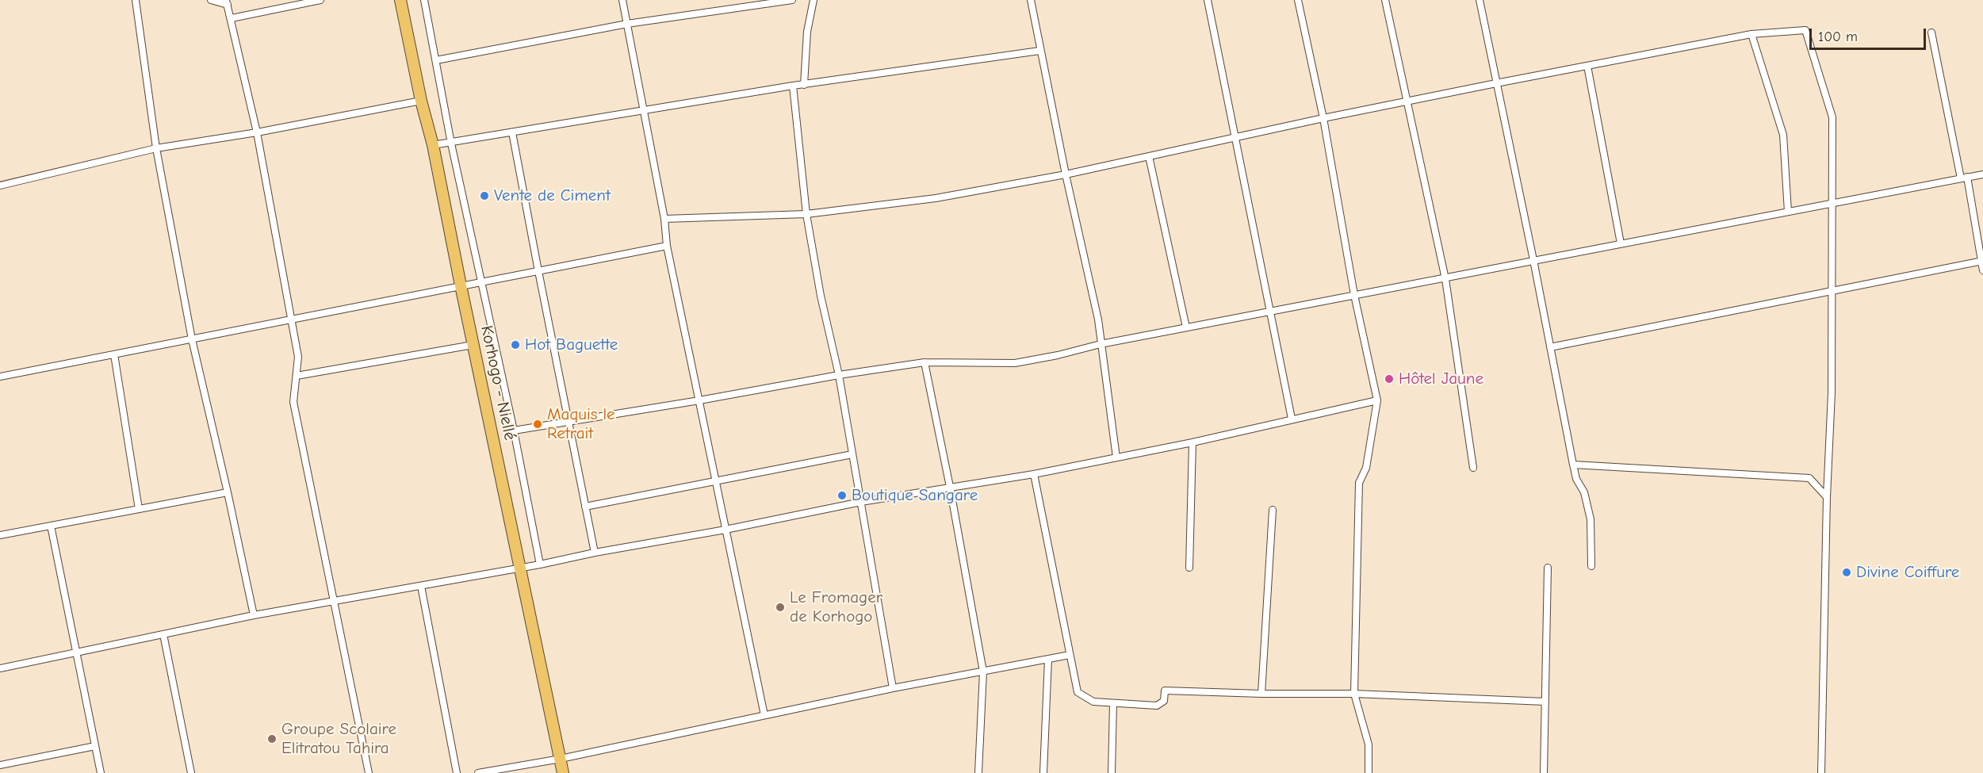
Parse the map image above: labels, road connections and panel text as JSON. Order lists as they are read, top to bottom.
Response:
{
  "streets": {
    "main road": ["Korhogo - Niellé"]
  },
  "places": [
    "Vente de Ciment",
    "Hot Baguette",
    "Hôtel Jaune",
    "Maquis le Retrait",
    "Boutique Sangare",
    "Divine Coiffure",
    "Le Fromager de Korhogo",
    "Groupe Scolaire Elitratou Tahira"
  ],
  "scale_bar": "100 m"
}
